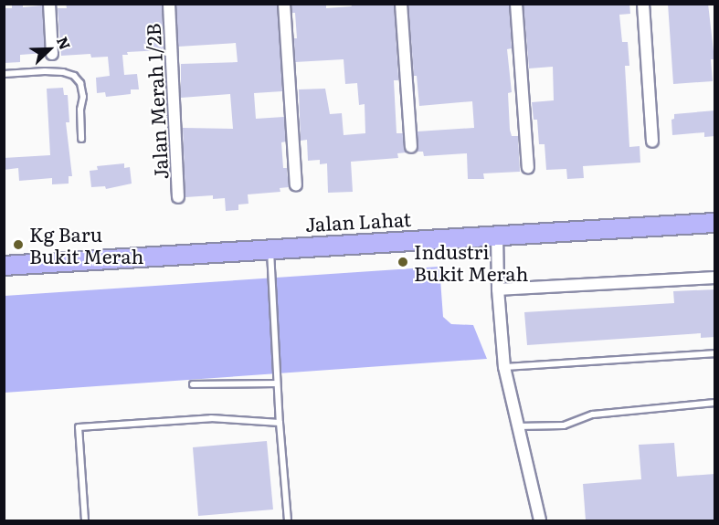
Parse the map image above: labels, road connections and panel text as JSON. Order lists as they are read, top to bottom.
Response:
{
  "streets": {
    "main road": ["Jalan Lahat"],
    "street": ["Jalan Merah 1/2B"]
  },
  "places": ["Kg Baru Bukit Merah", "Industri Bukit Merah"],
  "north": "top right"
}
